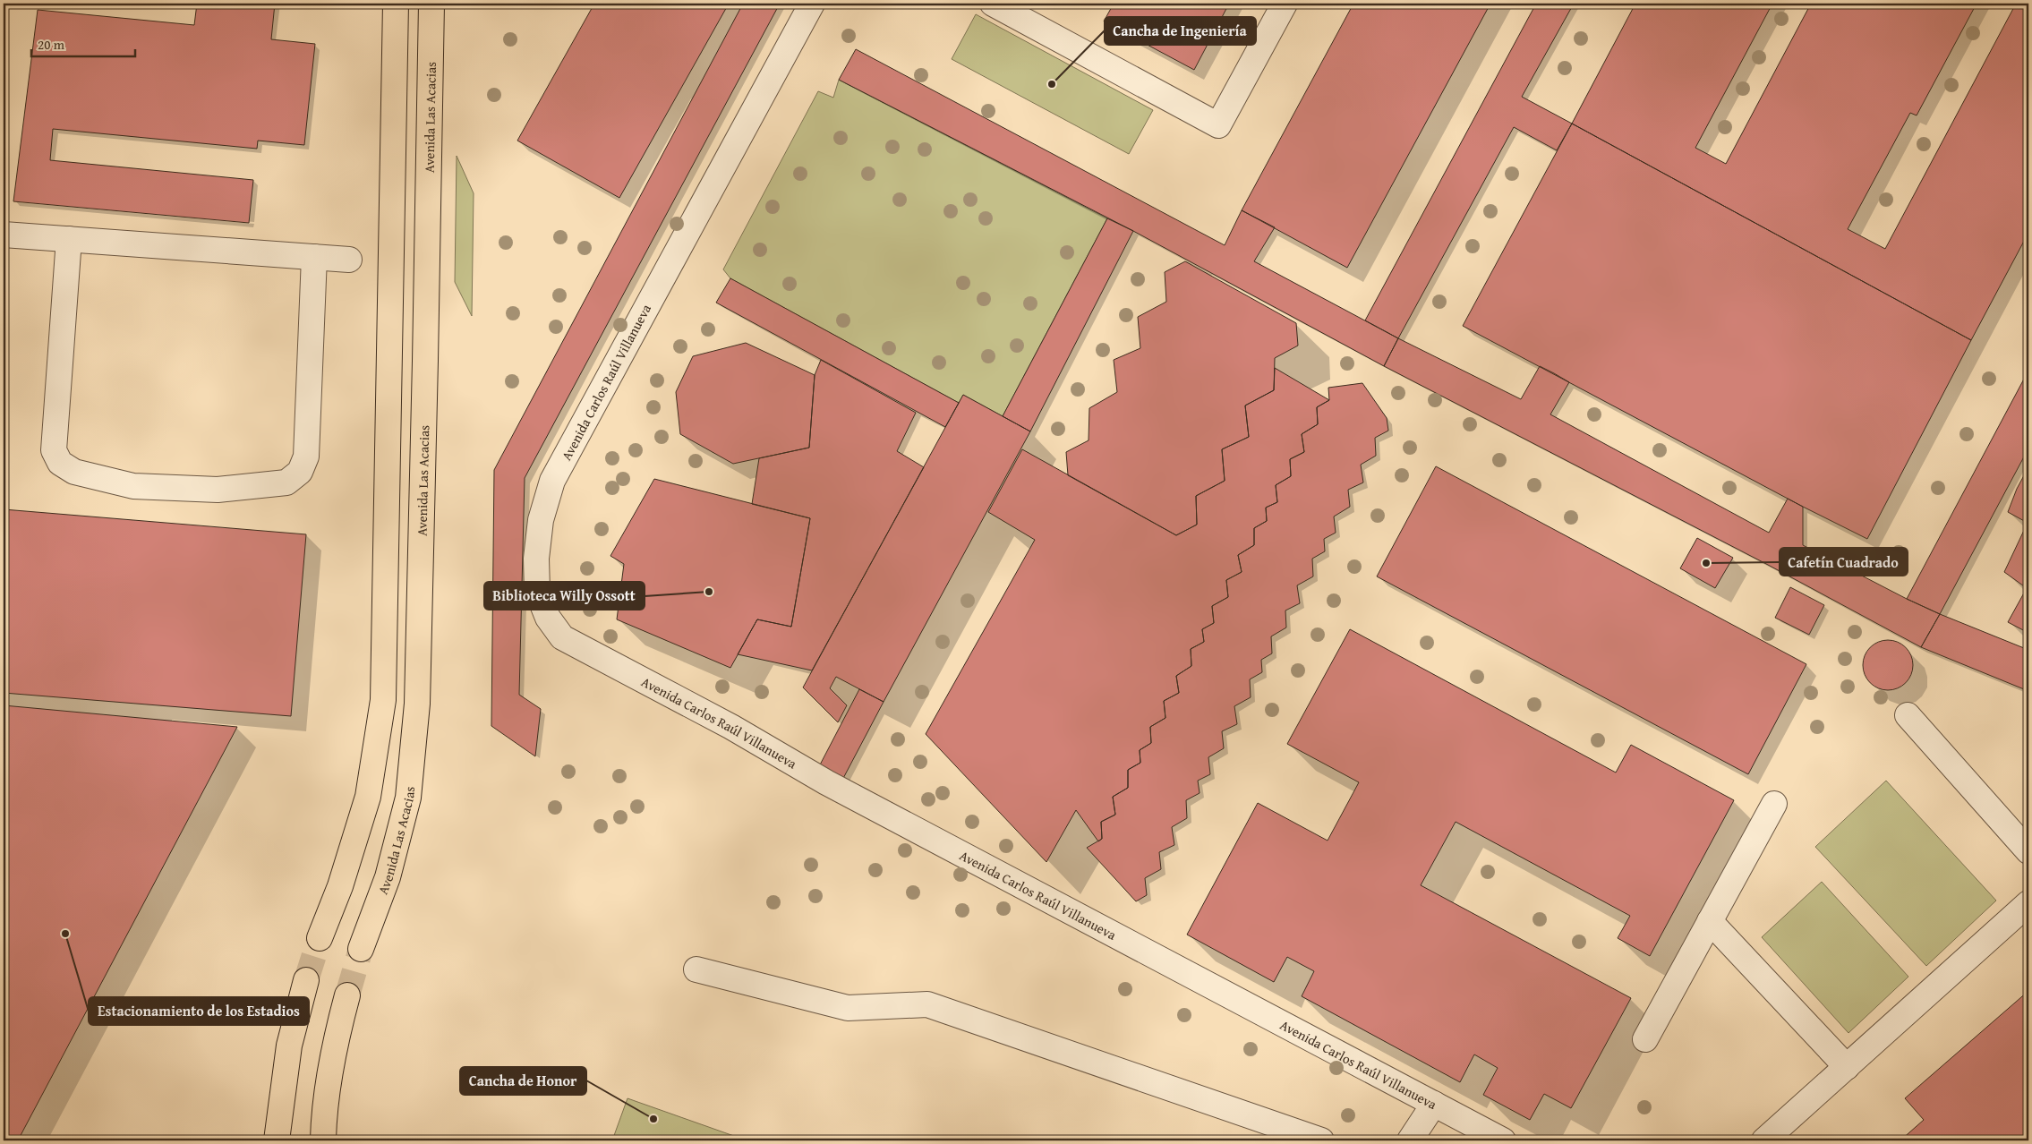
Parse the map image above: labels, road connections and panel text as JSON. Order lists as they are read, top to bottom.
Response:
{
  "streets": {
    "main road": ["Avenida Las Acacias"],
    "lane": ["Avenida Carlos Raúl Villanueva"]
  },
  "places": [
    "Cancha de Ingeniería",
    "Cafetín Cuadrado",
    "Biblioteca Willy Ossott",
    "Estacionamiento de los Estadios",
    "Cancha de Honor"
  ],
  "scale_bar": "20 m"
}
